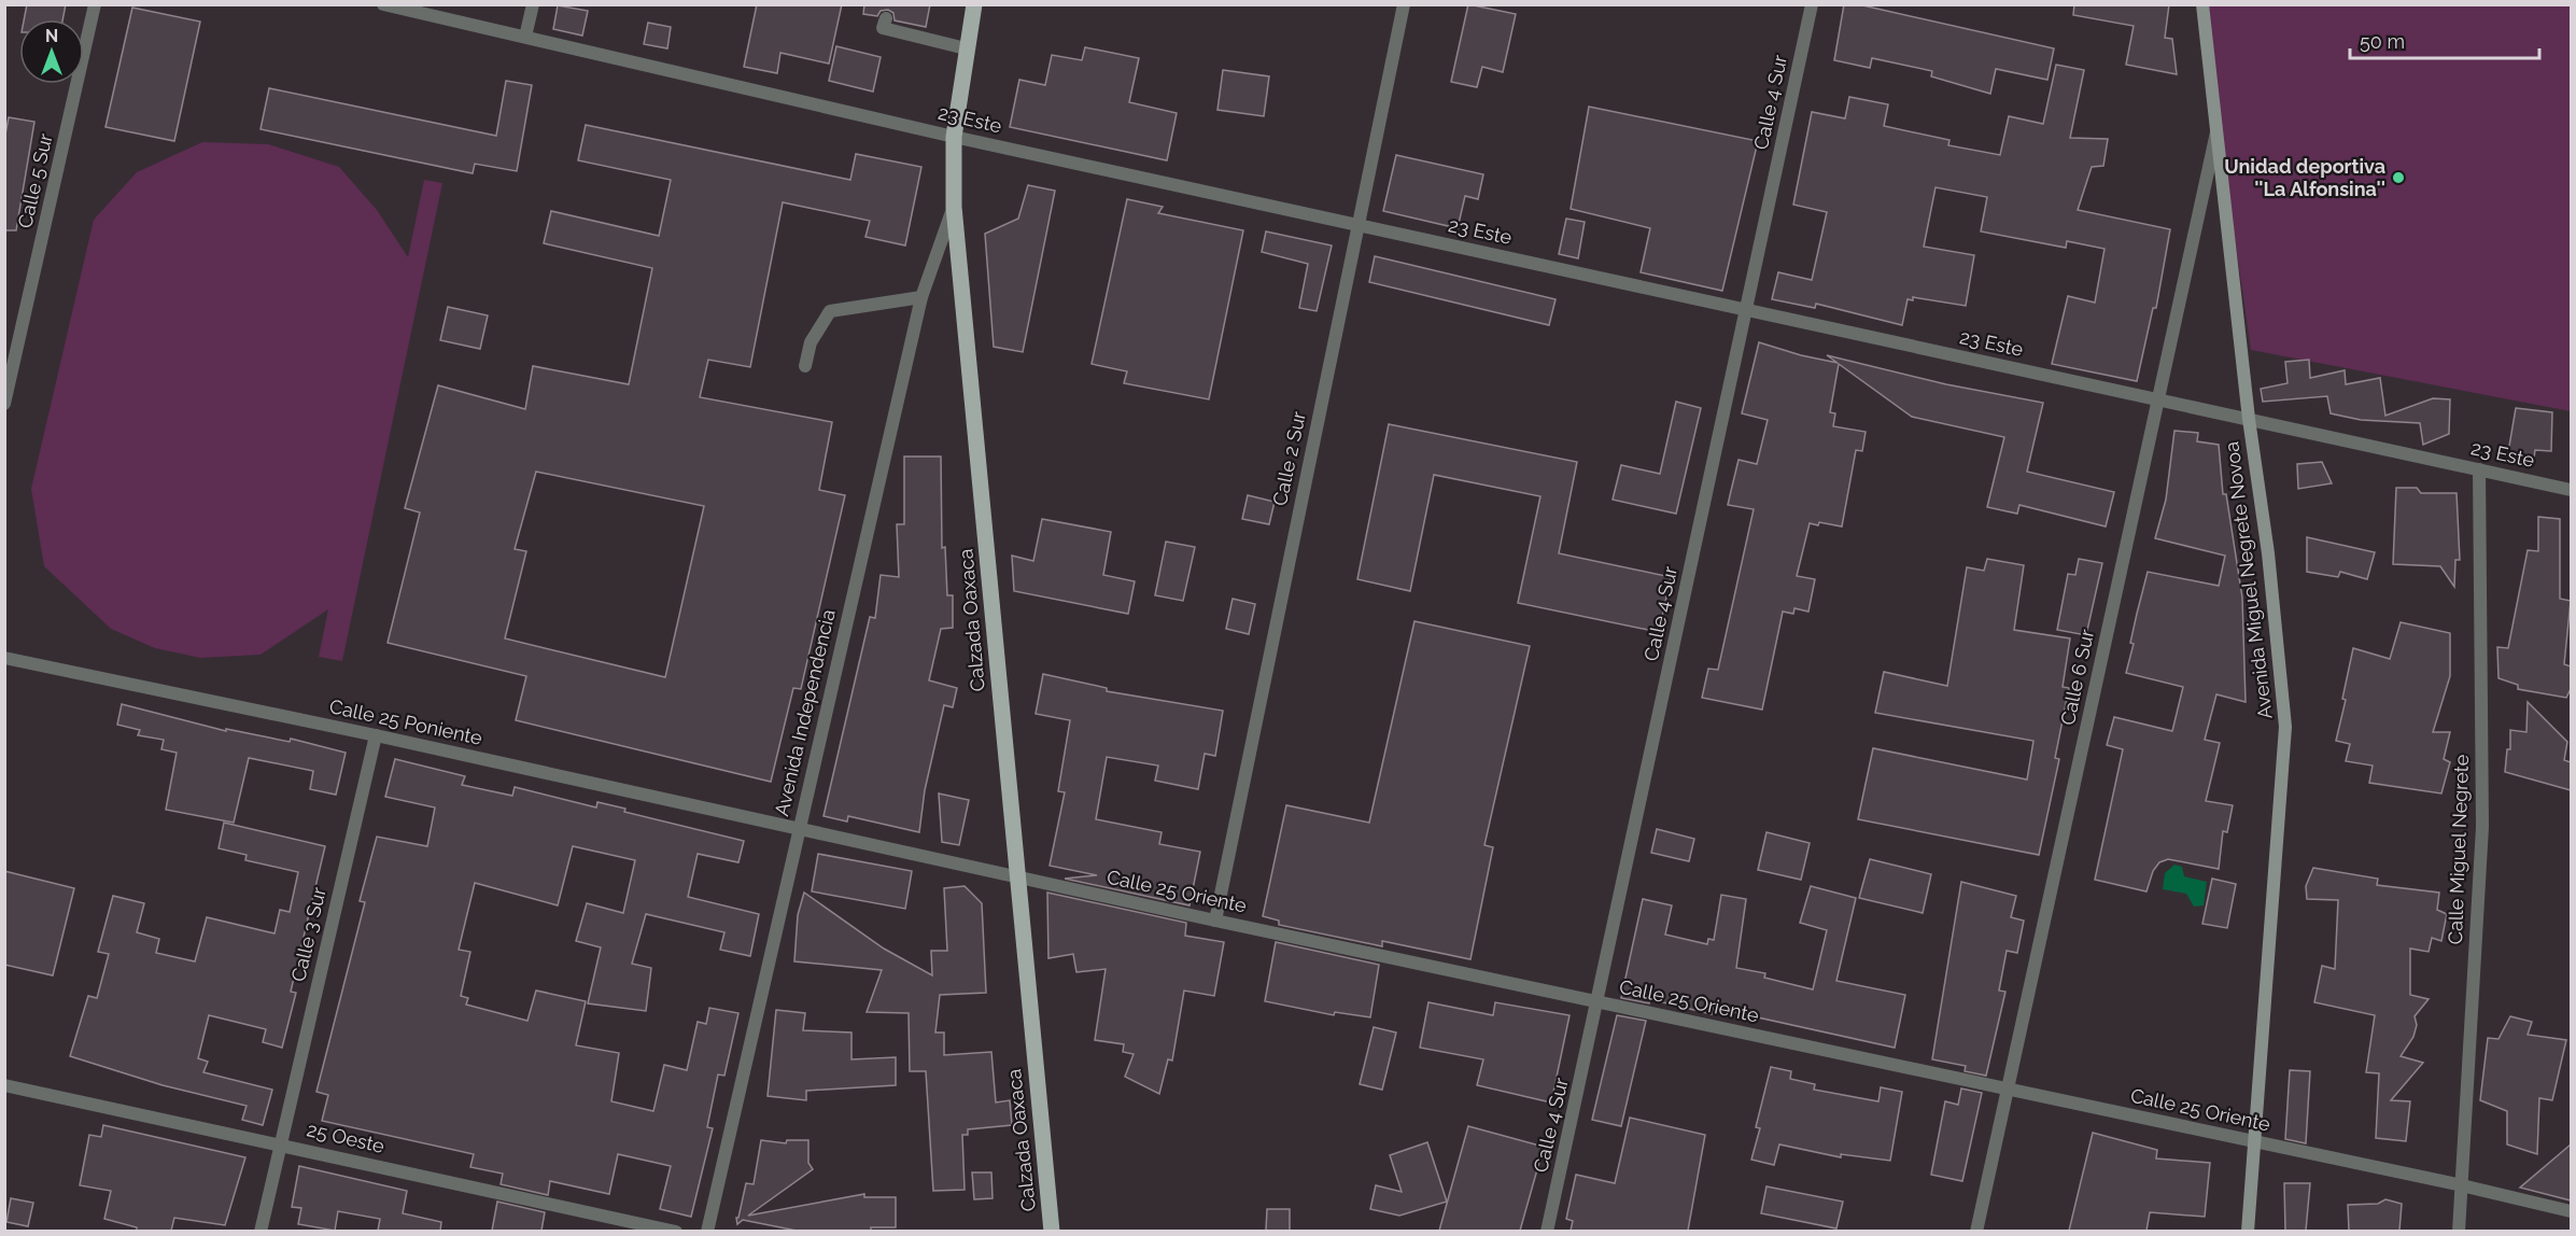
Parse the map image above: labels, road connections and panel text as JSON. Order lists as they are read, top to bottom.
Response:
{
  "streets": {
    "main road": ["Avenida Miguel Negrete Novoa", "Calzada Oaxaca"],
    "street": [
      "Calle 4 Sur",
      "23 Este",
      "Calle 5 Sur",
      "Calle 2 Sur",
      "Calle 6 Sur",
      "Avenida Independencia",
      "Calle 25 Poniente",
      "Calle Miguel Negrete",
      "Calle 25 Oriente",
      "Calle 3 Sur",
      "25 Oeste"
    ]
  },
  "crossings": [
    ["Calle 4 Sur", "23 Este"],
    ["Calle 4 Sur", "Calle 25 Oriente"],
    ["23 Este", "Calle 2 Sur"],
    ["23 Este", "Avenida Miguel Negrete Novoa"],
    ["23 Este", "Calzada Oaxaca"],
    ["23 Este", "Calle 6 Sur"],
    ["23 Este", "Calle Miguel Negrete"],
    ["Calle 2 Sur", "Calle 25 Oriente"],
    ["Avenida Miguel Negrete Novoa", "Calle 6 Sur"],
    ["Avenida Miguel Negrete Novoa", "Calle 25 Oriente"],
    ["Calzada Oaxaca", "Avenida Independencia"],
    ["Calzada Oaxaca", "Calle 25 Oriente"],
    ["Calle 6 Sur", "Calle 25 Oriente"],
    ["Avenida Independencia", "Calle 25 Poniente"],
    ["Avenida Independencia", "Calle 25 Oriente"],
    ["Calle 25 Poniente", "Calle 25 Oriente"],
    ["Calle 25 Poniente", "Calle 3 Sur"],
    ["Calle Miguel Negrete", "Calle 25 Oriente"],
    ["Calle 3 Sur", "25 Oeste"]
  ],
  "places": ["Unidad deportiva ''La Alfonsina''"],
  "scale_bar": "50 m",
  "north": "top"
}
